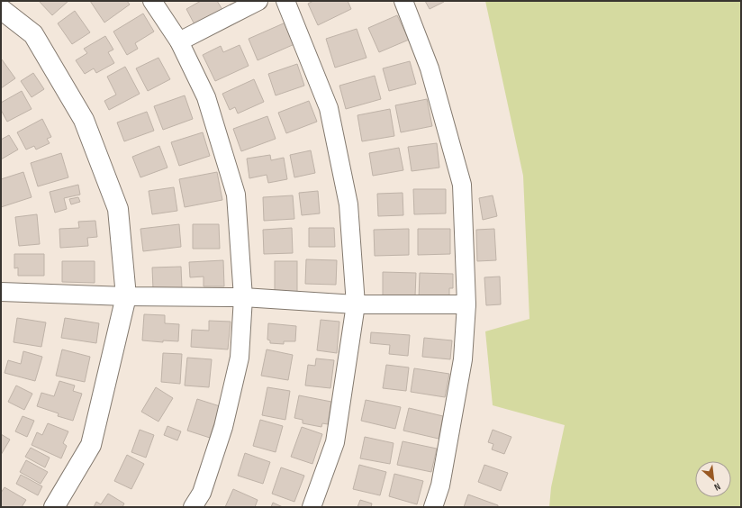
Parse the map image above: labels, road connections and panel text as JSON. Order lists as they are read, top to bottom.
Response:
{
  "north": "bottom right"
}
